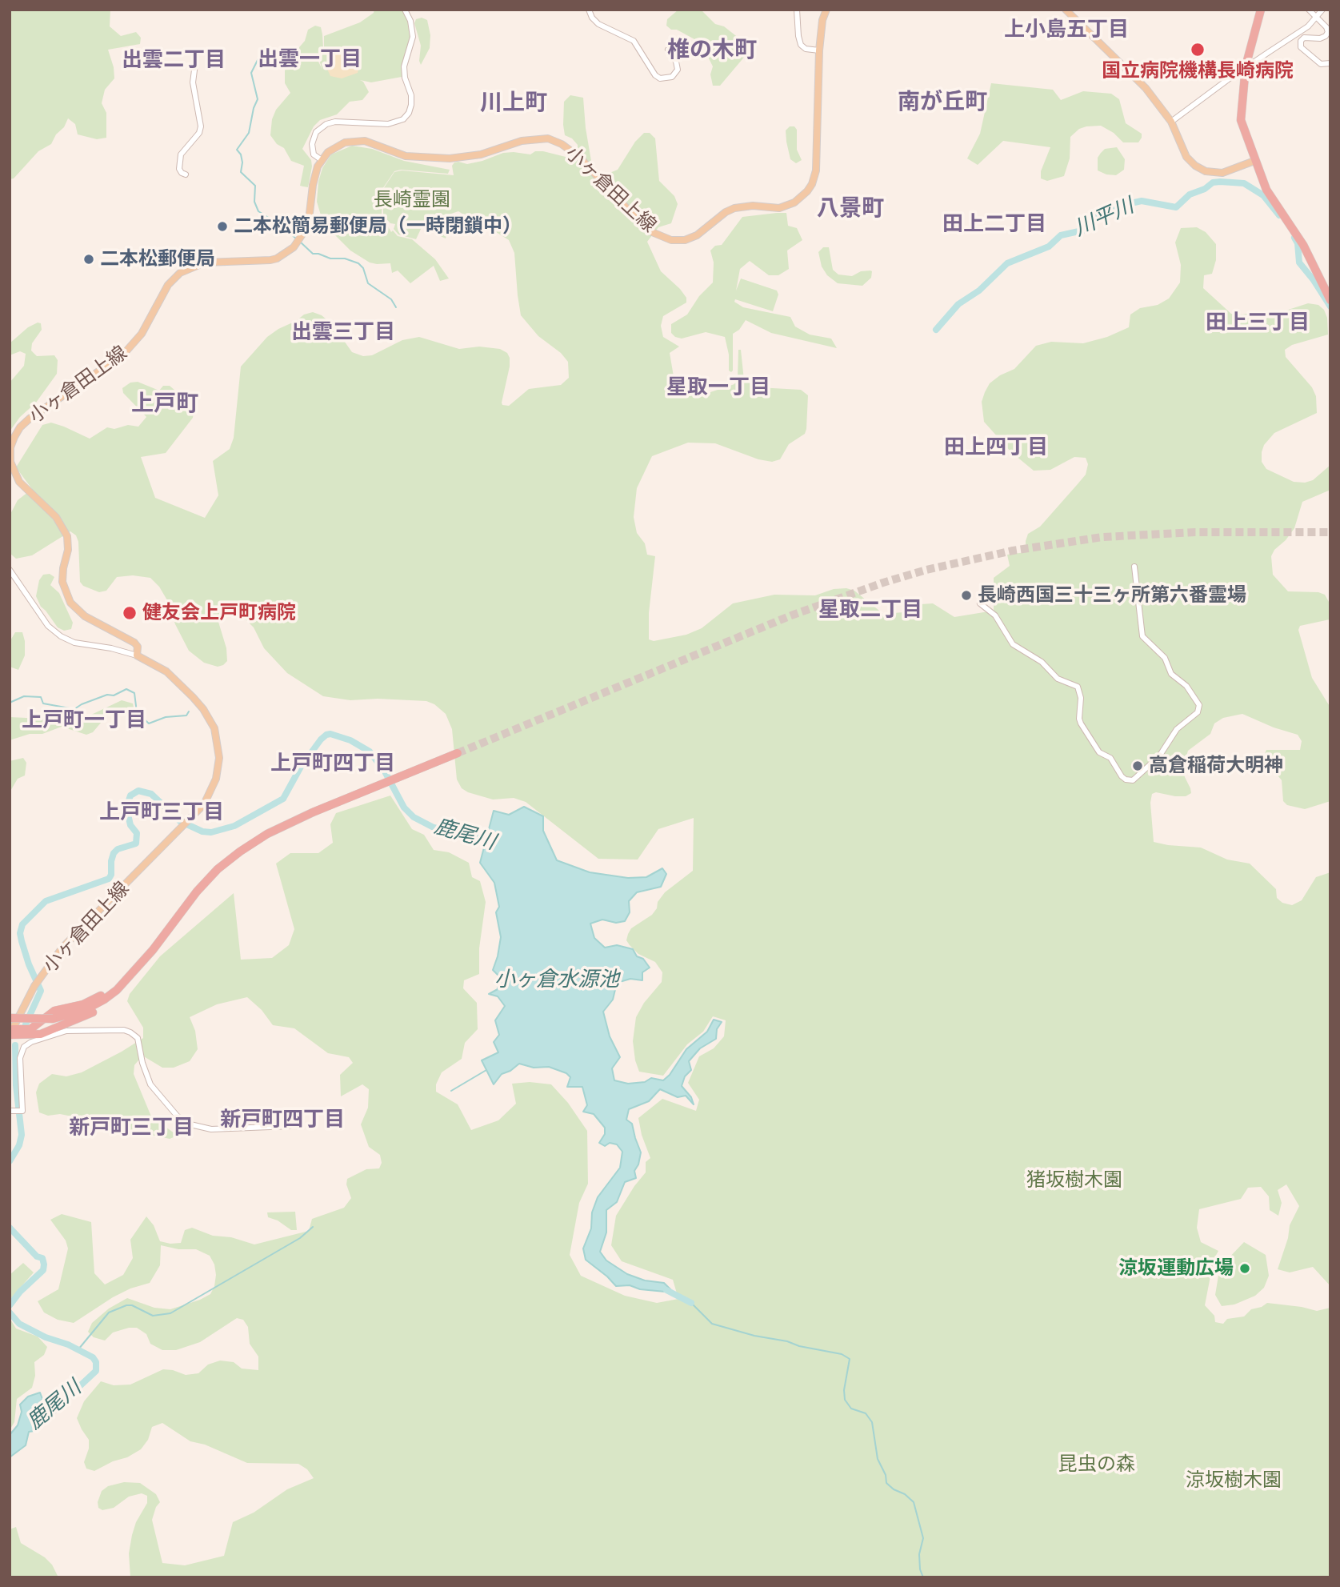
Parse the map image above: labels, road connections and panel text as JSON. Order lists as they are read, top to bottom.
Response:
{
  "streets": {
    "main road": ["小ヶ倉田上線"]
  },
  "districts": [
    "上小島五丁目",
    "椎の木町",
    "出雲一丁目",
    "出雲二丁目",
    "南が丘町",
    "川上町",
    "八景町",
    "田上二丁目",
    "田上三丁目",
    "出雲三丁目",
    "星取一丁目",
    "上戸町",
    "田上四丁目",
    "星取二丁目",
    "上戸町一丁目",
    "上戸町四丁目",
    "上戸町三丁目",
    "新戸町四丁目",
    "新戸町三丁目"
  ],
  "water": ["川平川", "鹿尾川", "小ヶ倉水源池"],
  "parks": [
    "長崎霊園",
    "猪坂樹木園",
    "昆虫の森",
    "涼坂樹木園"
  ],
  "places": [
    "国立病院機構長崎病院",
    "二本松簡易郵便局（一時閉鎖中）",
    "二本松郵便局",
    "長崎西国三十三ヶ所第六番霊場",
    "健友会上戸町病院",
    "高倉稲荷大明神",
    "涼坂運動広場"
  ]
}
